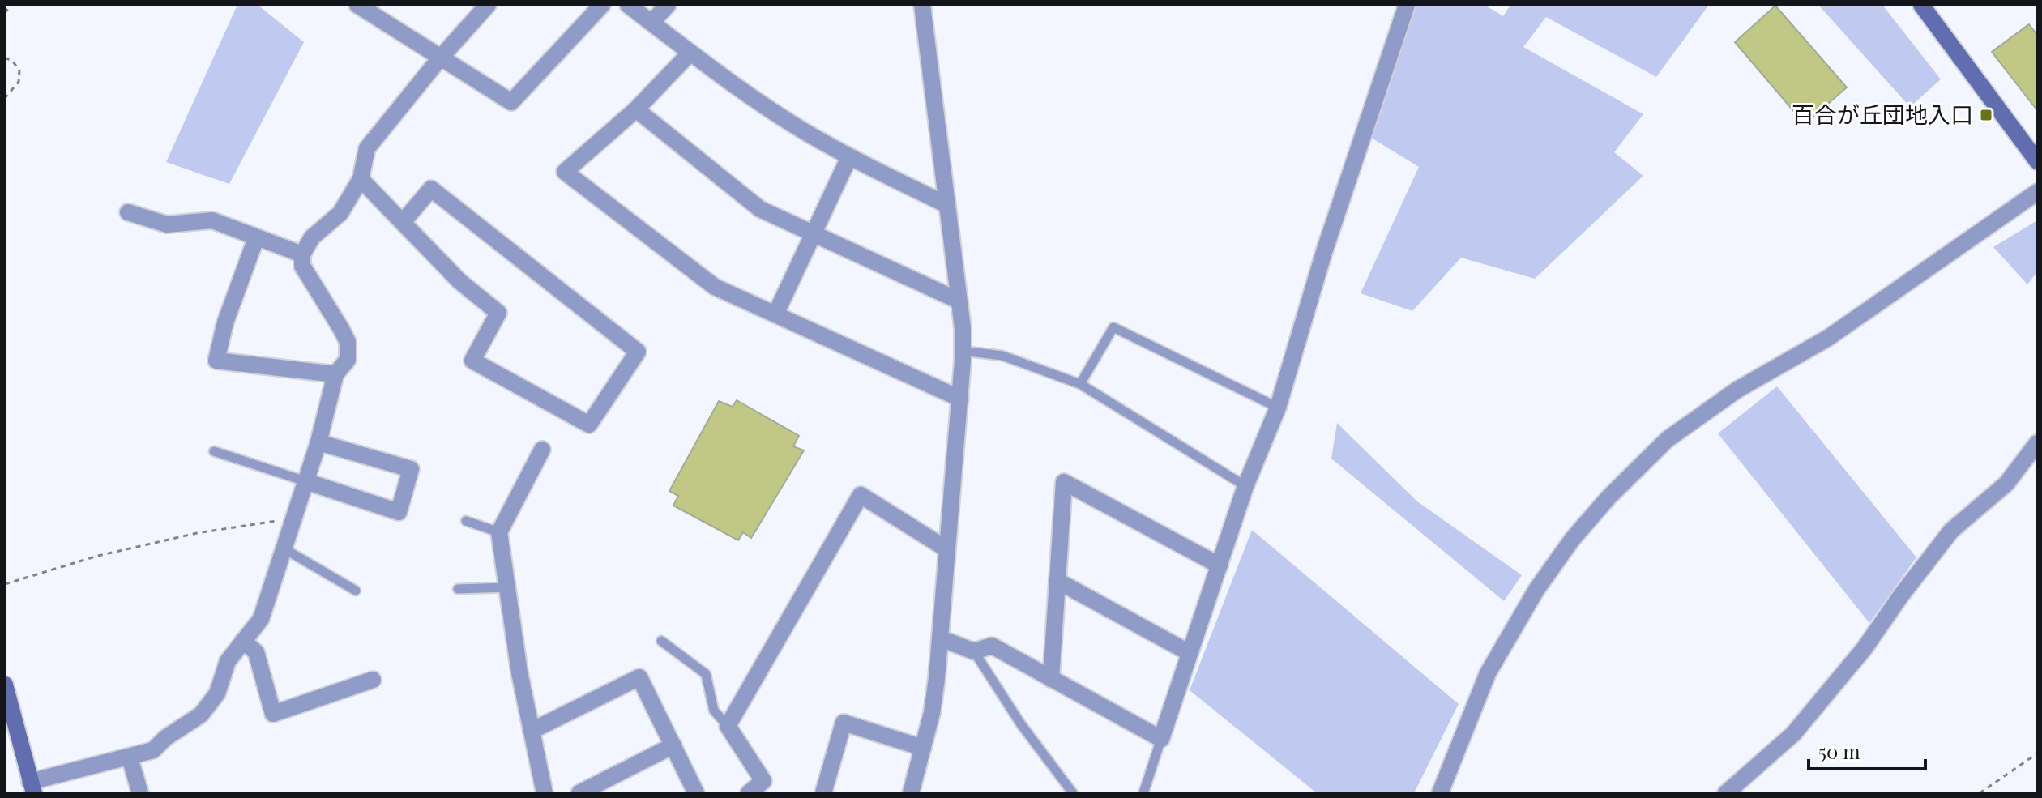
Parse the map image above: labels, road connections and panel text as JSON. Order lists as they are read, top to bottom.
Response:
{
  "places": {
    "transit": ["百合が丘団地入口"]
  },
  "scale_bar": "50 m"
}
